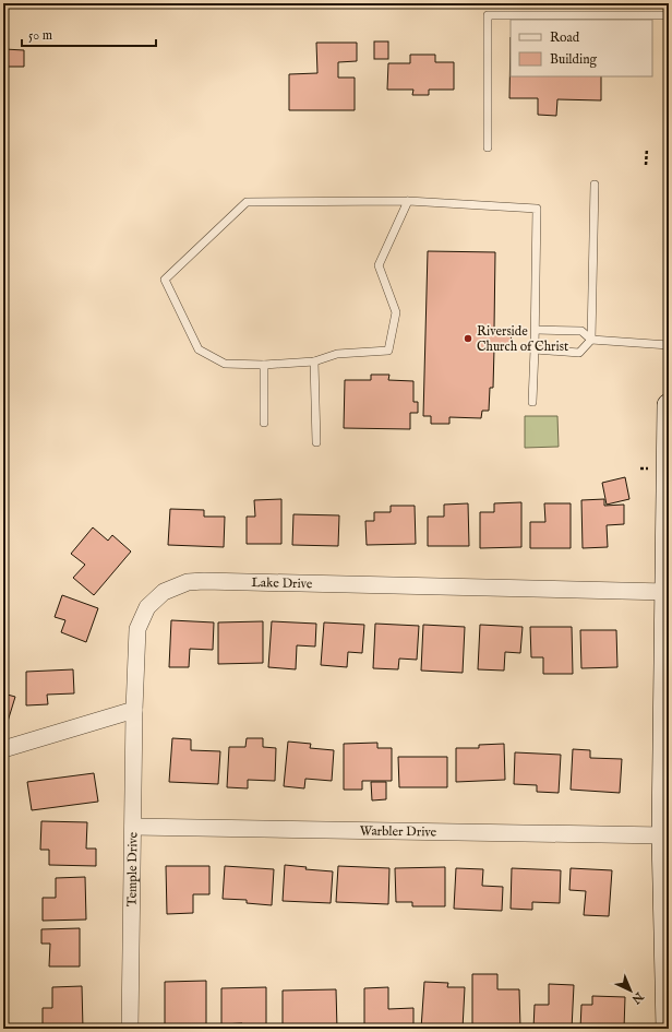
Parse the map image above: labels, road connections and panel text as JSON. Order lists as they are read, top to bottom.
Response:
{
  "streets": {
    "street": ["Lake Drive", "Warbler Drive", "Temple Drive"]
  },
  "crossings": [
    ["Lake Drive", "Temple Drive"],
    ["Warbler Drive", "Temple Drive"]
  ],
  "places": ["Riverside Church of Christ"],
  "legend": ["Road", "Building"],
  "scale_bar": "50 m",
  "north": "bottom right"
}
